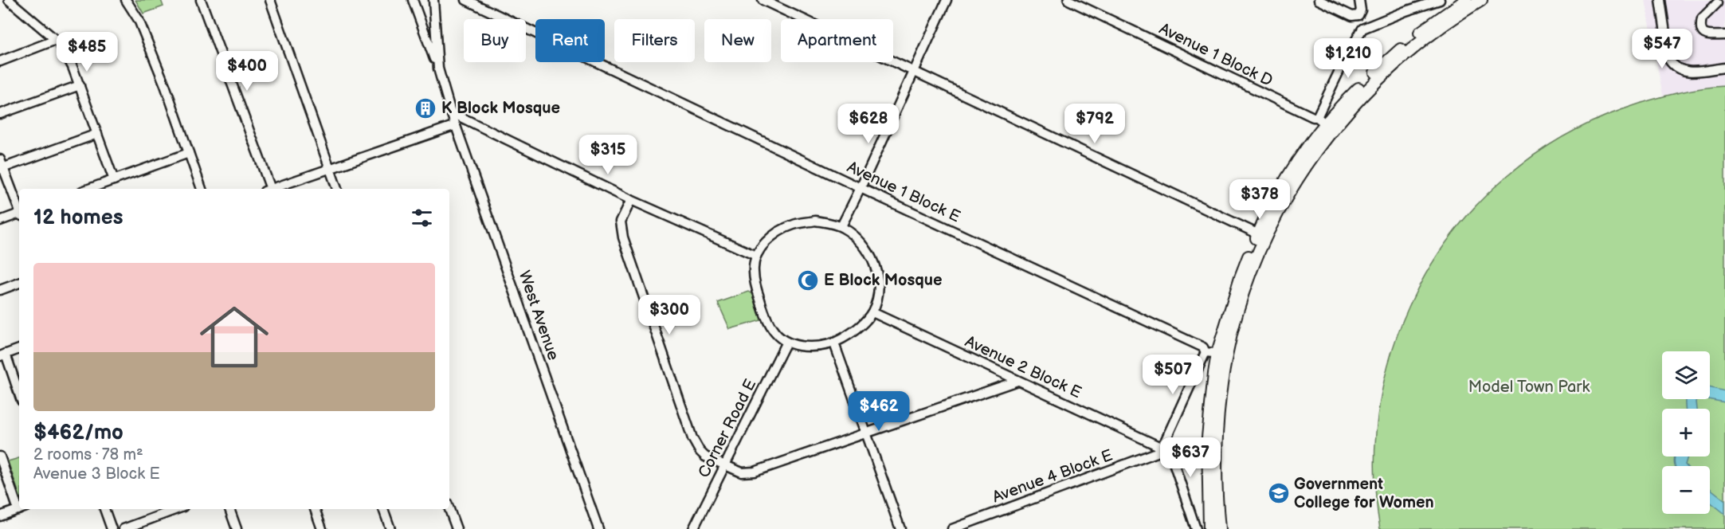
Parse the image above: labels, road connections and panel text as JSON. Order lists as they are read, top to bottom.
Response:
{
  "streets": {
    "street": [
      "Avenue 1 Block D",
      "Avenue 1 Block E",
      "West Avenue",
      "Avenue 2 Block E",
      "Corner Road E",
      "Avenue 4 Block E"
    ]
  },
  "crossings": [
    ["Avenue 2 Block E", "Corner Road E"],
    ["Avenue 2 Block E", "Avenue 4 Block E"]
  ],
  "parks": ["Model Town Park"],
  "places": {
    "building": ["K Block Mosque"],
    "mosque": ["E Block Mosque"],
    "school or university": ["Government College for Women"]
  },
  "page": {
    "chip": [
      "Buy",
      "Rent",
      "Filters",
      "New",
      "Apartment"
    ],
    "price": [
      "$547",
      "$485",
      "$1,210",
      "$400",
      "$628",
      "$792",
      "$315",
      "$378",
      "$300",
      "$507",
      "$462",
      "$637"
    ],
    "heading": "12 homes",
    "list": [
      {
        "name": "$462/mo",
        "note": "2 rooms · 78 m² · Avenue 3 Block E"
      }
    ],
    "map_buttons": ["+", "−"]
  }
}
